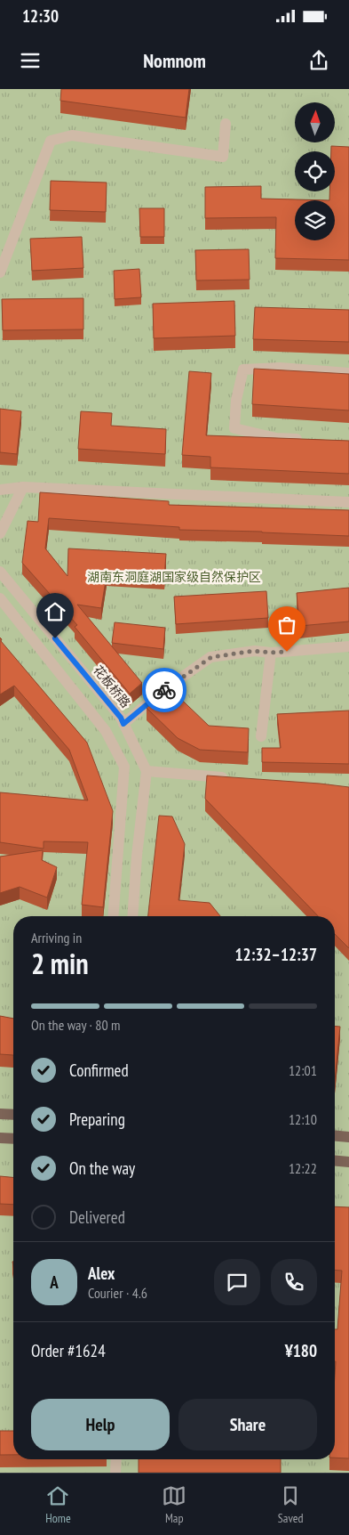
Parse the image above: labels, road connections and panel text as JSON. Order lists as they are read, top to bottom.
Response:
{
  "streets": {
    "street": ["花板桥路"]
  },
  "parks": ["湖南东洞庭湖国家级自然保护区"],
  "north": "top",
  "page": {
    "status": "12:30",
    "header": "Nomnom",
    "heading": ["2 min", "Arriving in", "12:32–12:37"],
    "panel": [
      "Alex",
      "Courier · 4.6",
      "Order #1624",
      "¥180"
    ],
    "bar": "On the way · 80 m",
    "list": [
      ["Confirmed", "12:01"],
      ["Preparing", "12:10"],
      ["On the way", "12:22"],
      "Delivered"
    ],
    "round": "A",
    "buttons": ["Help", "Share"],
    "tabs": ["Home", "Map", "Saved"]
  }
}
